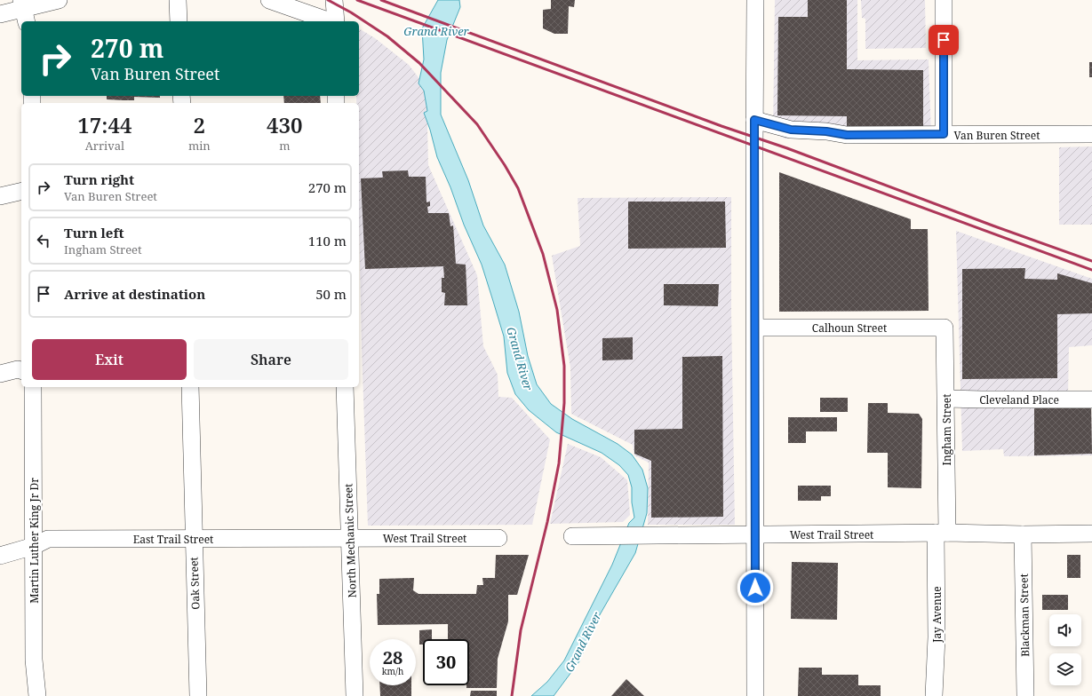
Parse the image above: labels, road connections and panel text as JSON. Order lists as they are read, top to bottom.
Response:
{
  "streets": {
    "street": [
      "Van Buren Street",
      "Calhoun Street",
      "Cleveland Place",
      "Ingham Street",
      "West Trail Street",
      "East Trail Street",
      "Martin Luther King Jr Dr",
      "North Mechanic Street",
      "Oak Street",
      "Jay Avenue",
      "Blackman Street"
    ]
  },
  "crossings": [
    ["Calhoun Street", "Ingham Street"],
    ["Cleveland Place", "Ingham Street"],
    ["Ingham Street", "West Trail Street"],
    ["Ingham Street", "Jay Avenue"],
    ["West Trail Street", "East Trail Street"],
    ["West Trail Street", "North Mechanic Street"],
    ["West Trail Street", "Jay Avenue"],
    ["West Trail Street", "Blackman Street"],
    ["East Trail Street", "Martin Luther King Jr Dr"],
    ["East Trail Street", "North Mechanic Street"],
    ["East Trail Street", "Oak Street"]
  ],
  "water": ["Grand River"],
  "page": {
    "turn": ["270 m", "Van Buren Street"],
    "eta": [
      "17:44",
      "Arrival",
      "2",
      "min",
      "430",
      "m"
    ],
    "list": [
      {
        "name": "Turn right",
        "note": "Van Buren Street",
        "value": "270 m"
      },
      {
        "name": "Turn left",
        "note": "Ingham Street",
        "value": "110 m"
      },
      {
        "name": "Arrive at destination",
        "value": "50 m"
      }
    ],
    "buttons": ["Exit", "Share"],
    "speed": "28 km/h",
    "limit": "30"
  }
}
